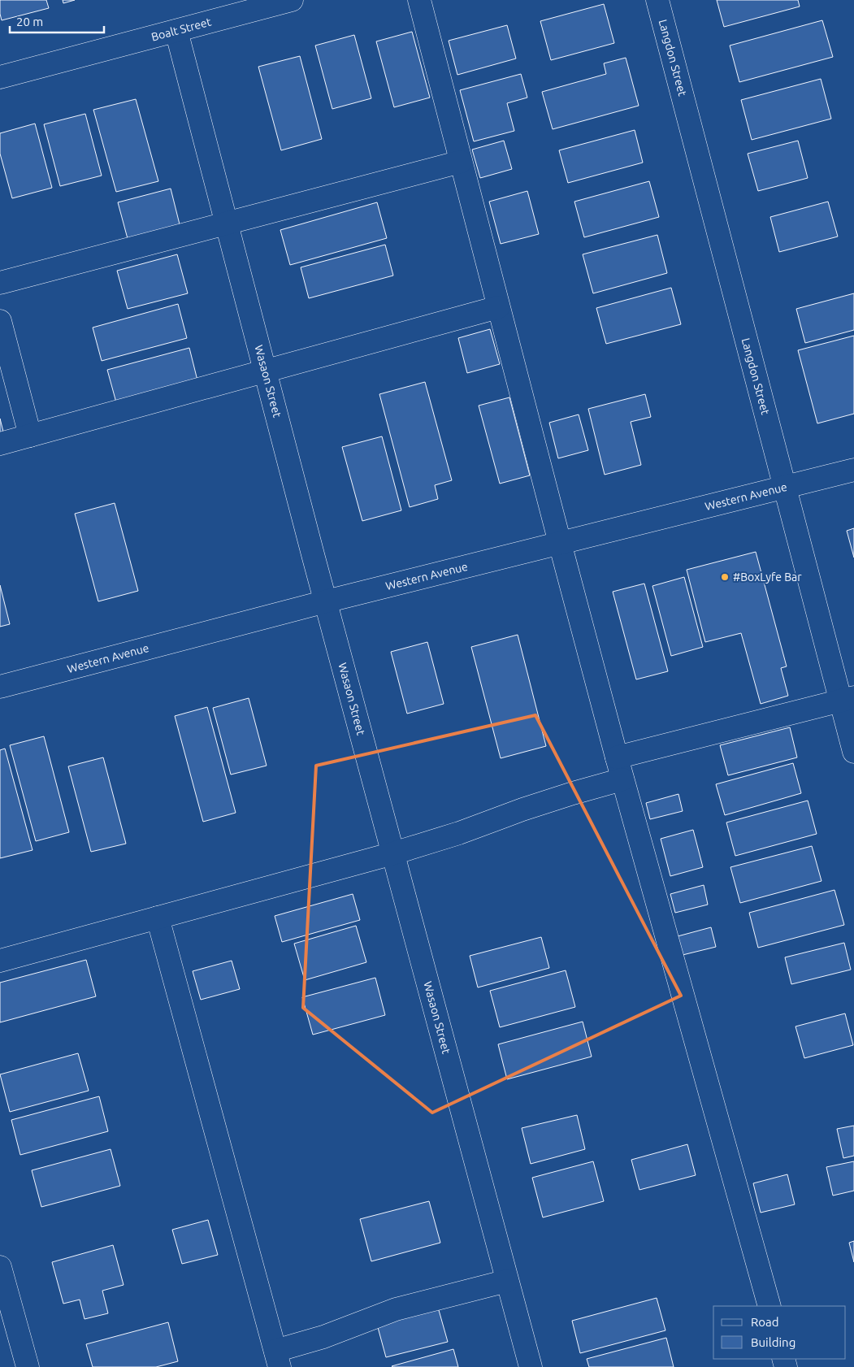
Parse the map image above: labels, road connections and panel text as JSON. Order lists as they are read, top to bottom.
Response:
{
  "streets": {
    "street": [
      "Boalt Street",
      "Langdon Street",
      "Wasaon Street",
      "Western Avenue"
    ]
  },
  "crossings": [
    ["Boalt Street", "Wasaon Street"],
    ["Langdon Street", "Western Avenue"],
    ["Wasaon Street", "Western Avenue"]
  ],
  "places": ["#BoxLyfe Bar"],
  "legend": ["Road", "Building"],
  "scale_bar": "20 m"
}
